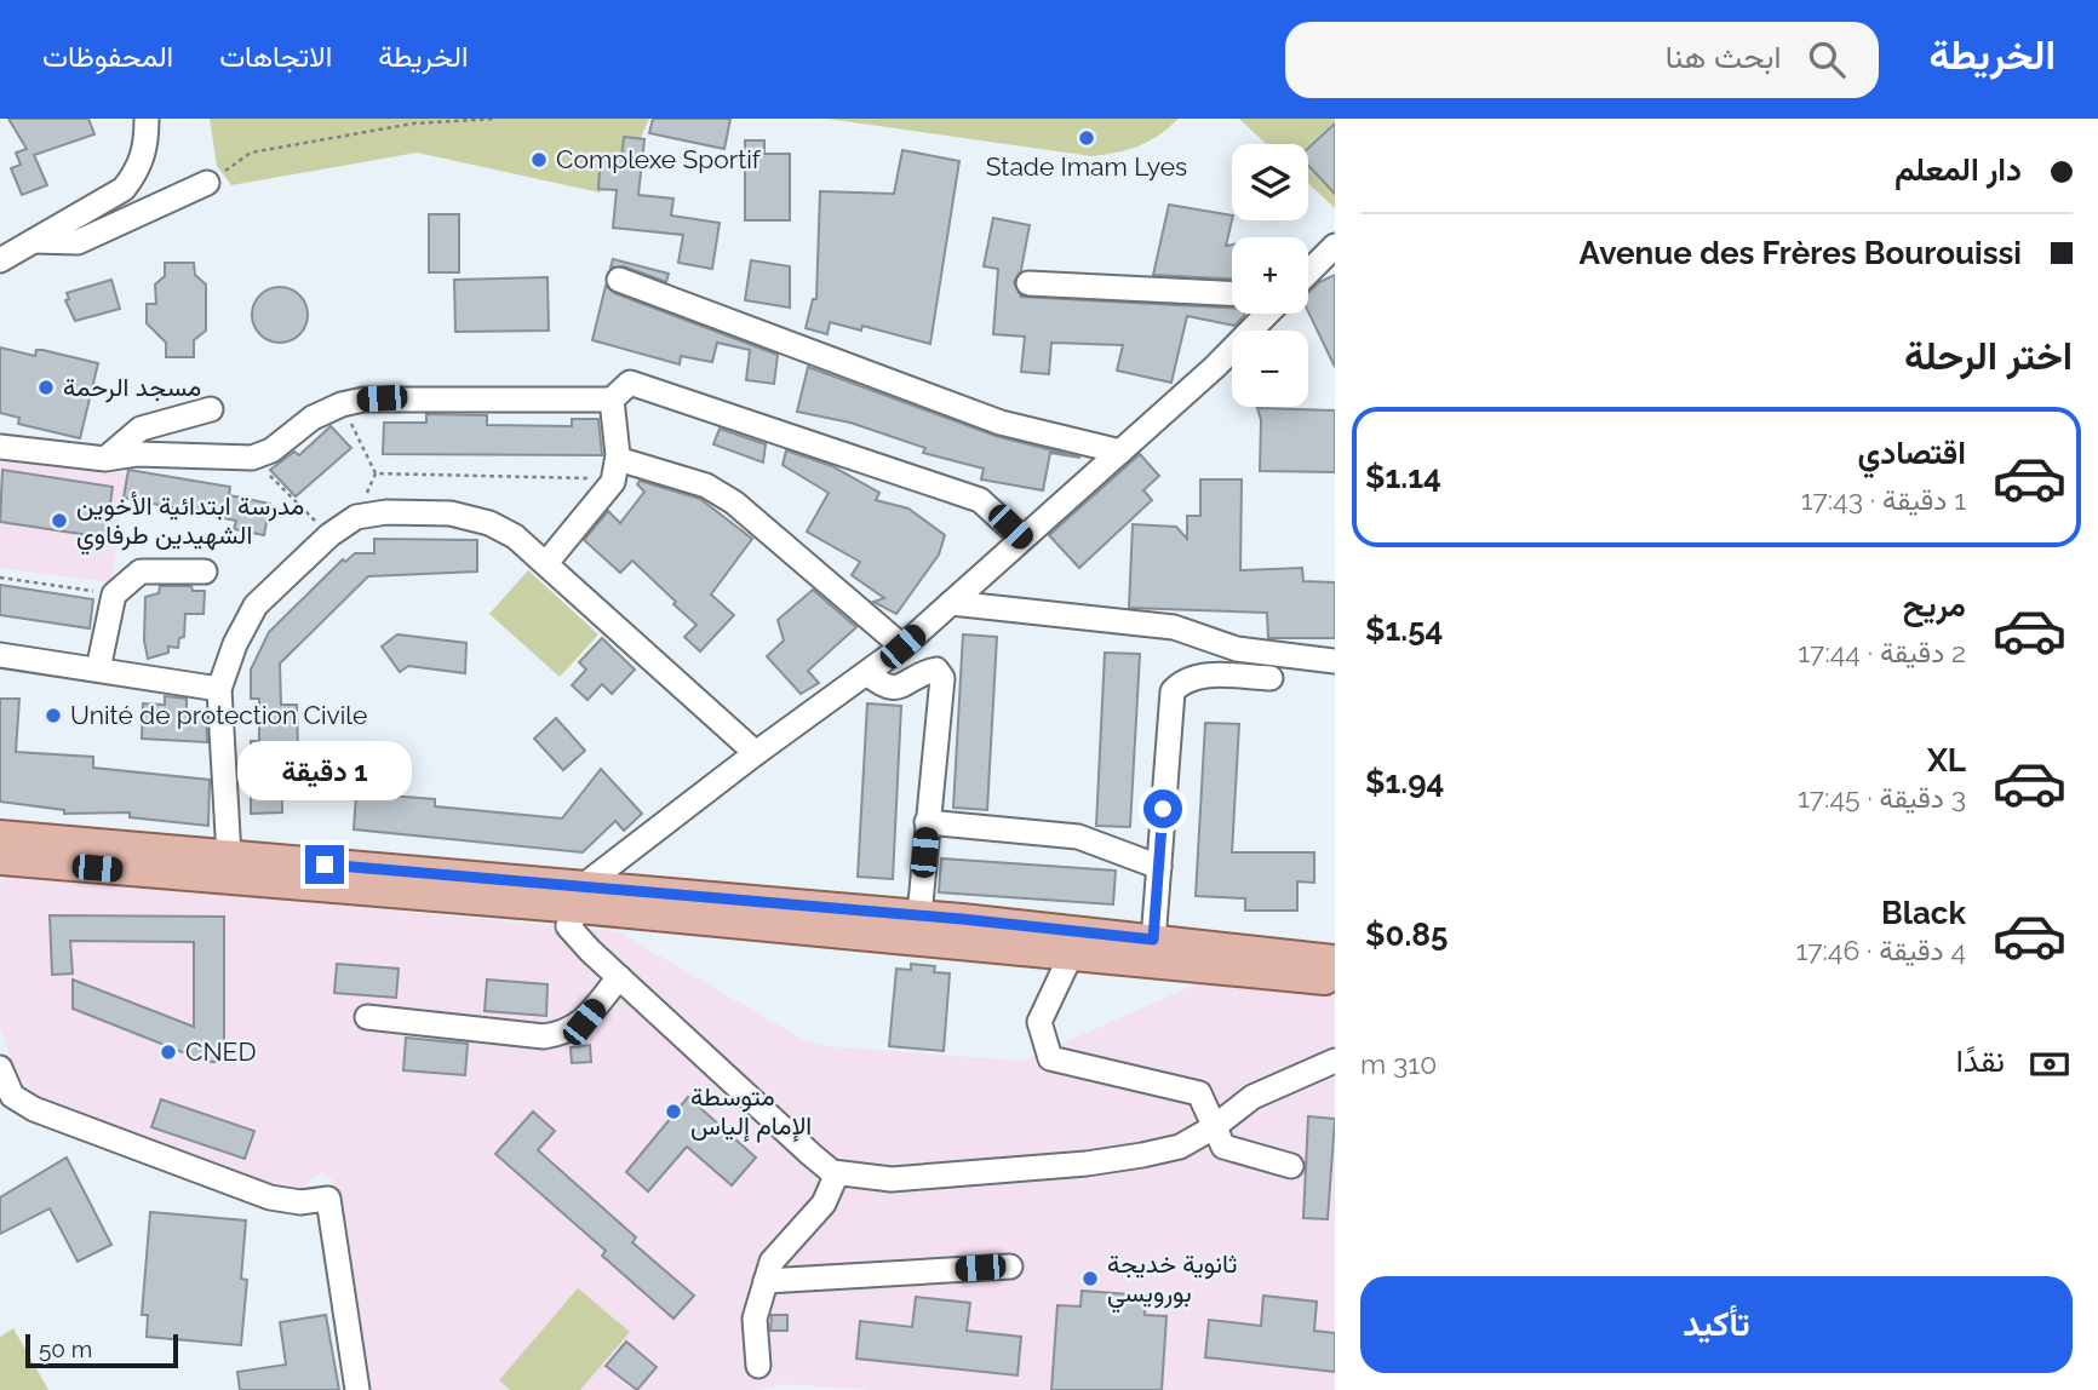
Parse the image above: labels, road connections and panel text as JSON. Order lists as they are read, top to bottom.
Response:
{
  "places": [
    "Stade Imam Lyes",
    "Complexe Sportif",
    "مسجد الرحمة",
    "مدرسة ابتدائية الأخوين الشهيدين طرفاوي",
    "Unité de protection Civile",
    "CNED",
    "متوسطة الإمام إلياس",
    "ثانوية خديجة بورويسي"
  ],
  "scale_bar": "50 m",
  "page": {
    "header": "الخريطة",
    "search": "ابحث هنا",
    "nav": ["الخريطة", "الاتجاهات", "المحفوظات"],
    "banner": ["دار المعلم", "Avenue des Frères Bourouissi"],
    "map_buttons": ["+", "−"],
    "heading": "اختر الرحلة",
    "list": [
      {
        "name": "اقتصادي",
        "note": "1 دقيقة · 17:43",
        "value": "$1.14"
      },
      {
        "name": "مريح",
        "note": "2 دقيقة · 17:44",
        "value": "$1.54"
      },
      {
        "name": "XL",
        "note": "3 دقيقة · 17:45",
        "value": "$1.94"
      },
      {
        "name": "Black",
        "note": "4 دقيقة · 17:46",
        "value": "$0.85"
      }
    ],
    "bubble": "1 دقيقة",
    "pay": ["نقدًا", "310 m"],
    "buttons": "تأكيد",
    "scale": "50 m"
  }
}
